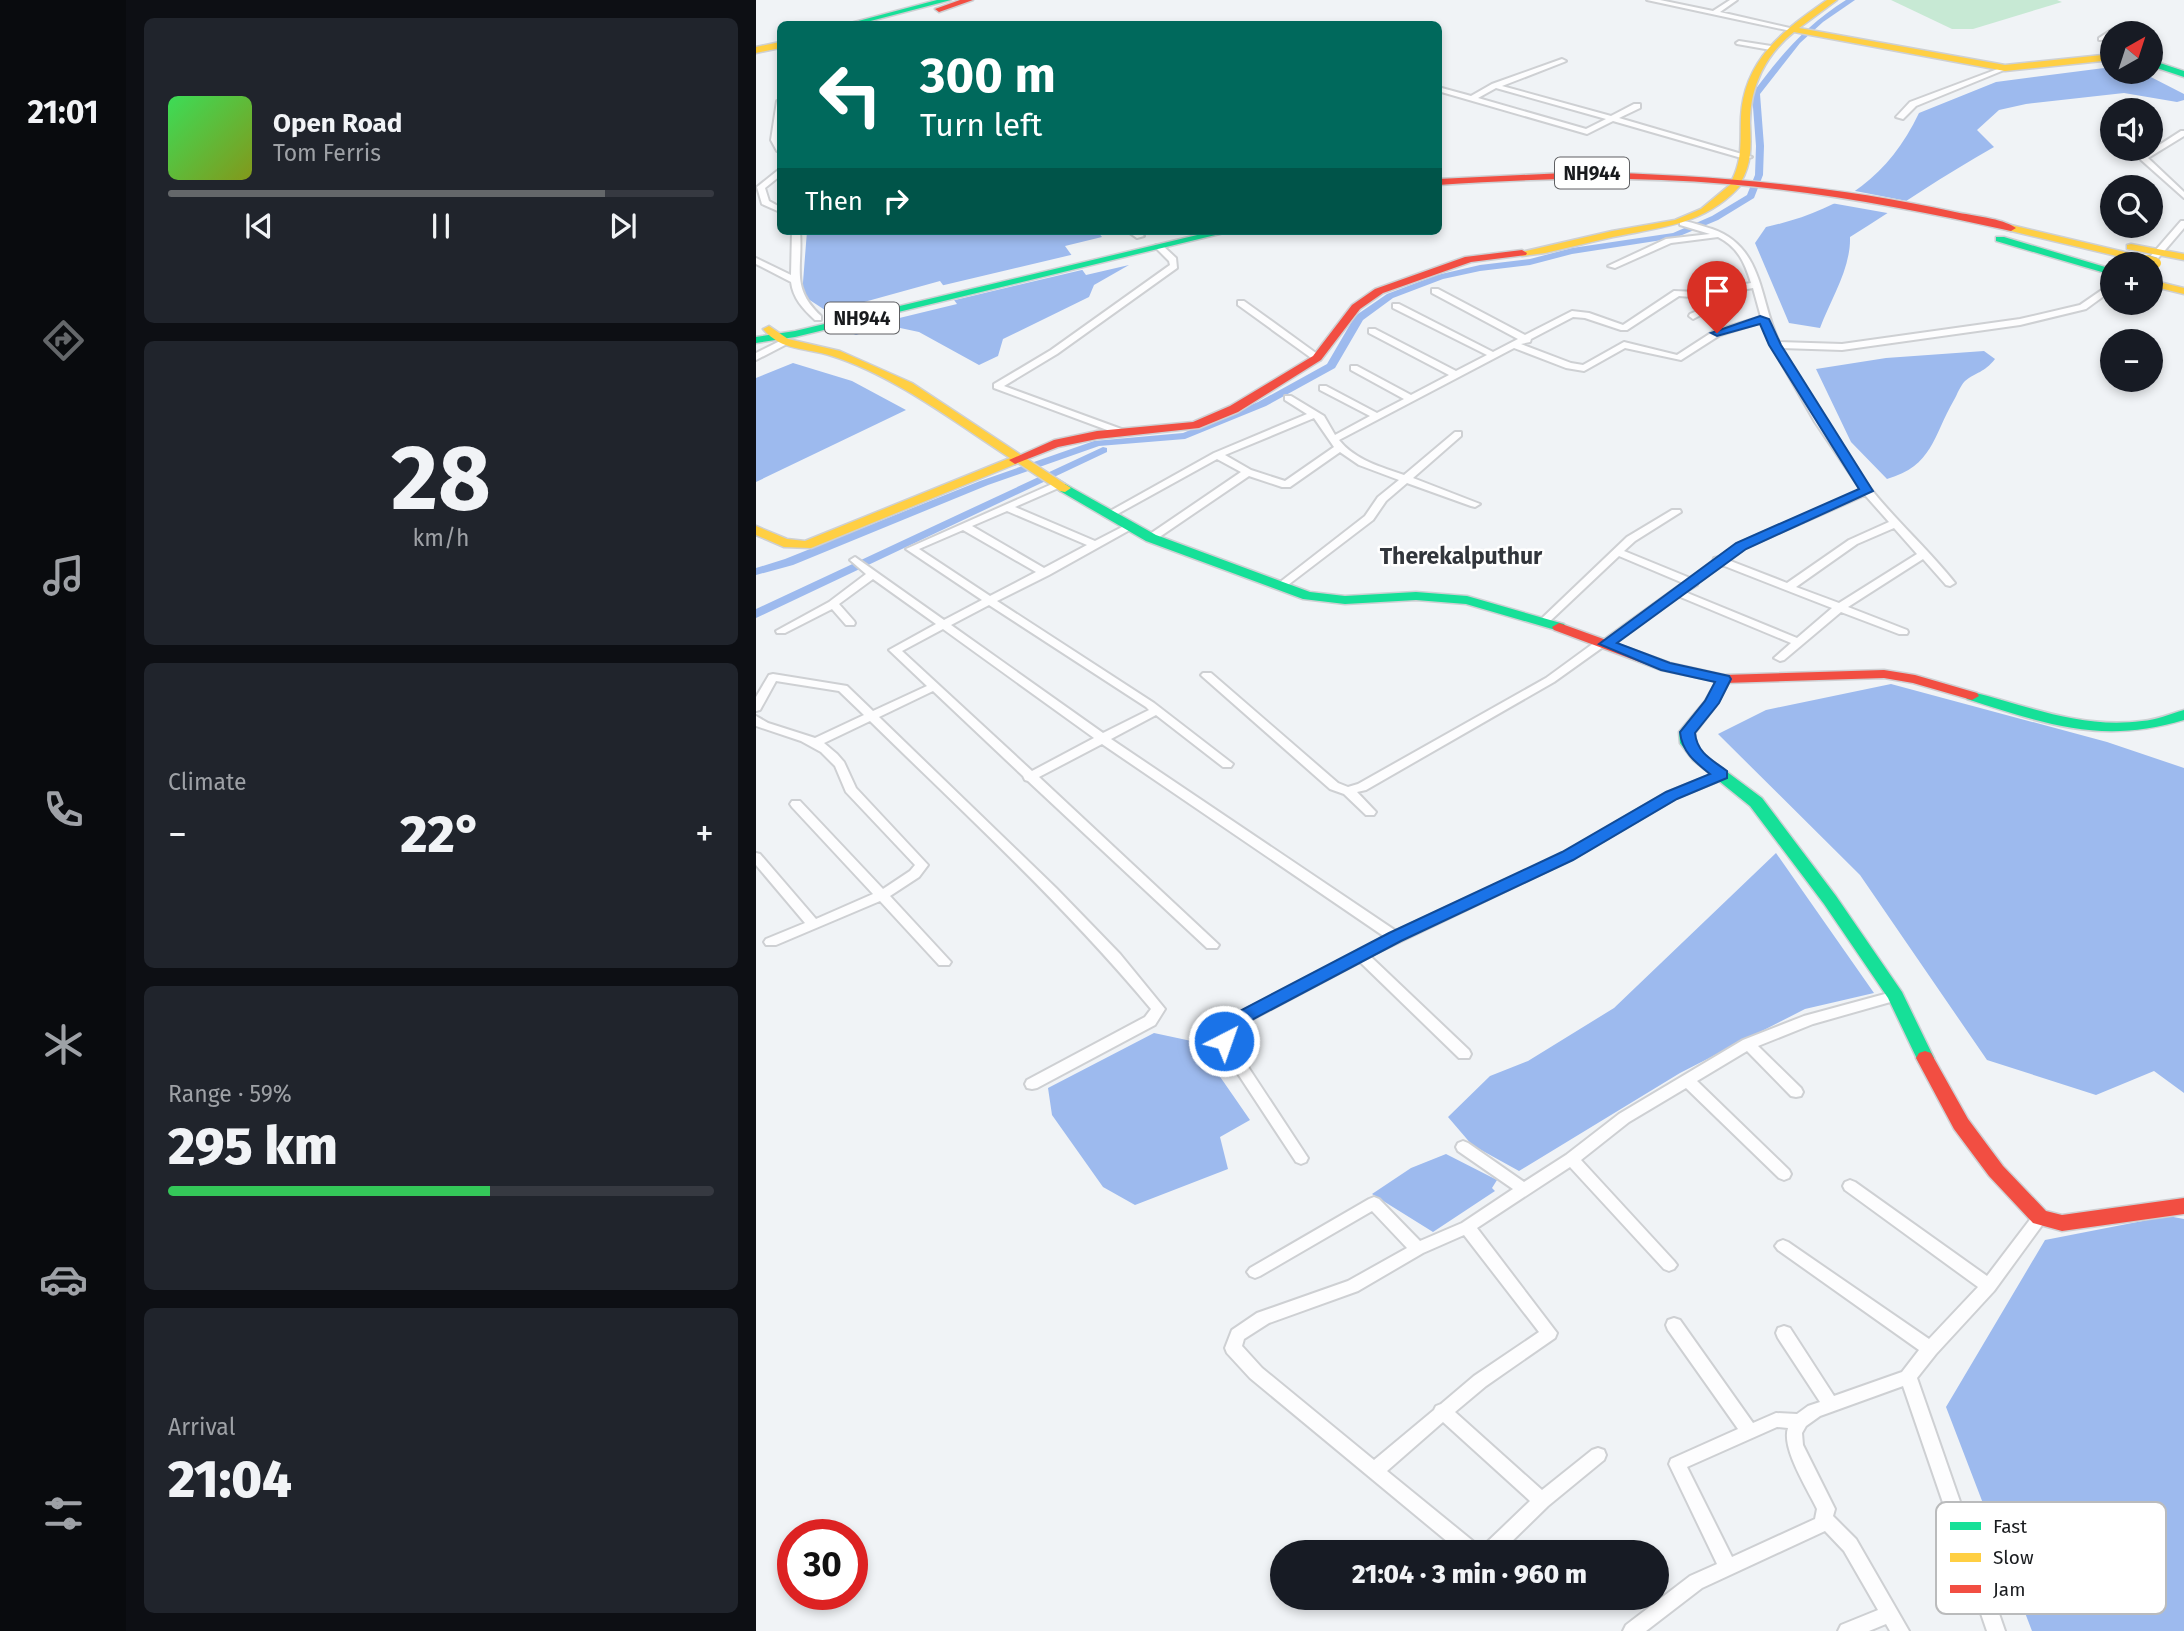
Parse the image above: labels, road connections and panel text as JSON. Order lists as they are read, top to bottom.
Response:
{
  "streets": {
    "main road": ["NH944"]
  },
  "districts": ["Therekalputhur"],
  "legend": ["Fast", "Slow", "Jam"],
  "north": "top right",
  "page": {
    "tabs": "21:01",
    "map_buttons": ["+", "−"],
    "turn": ["300 m", "Turn left"],
    "song": ["Open Road", "Tom Ferris"],
    "then": "Then",
    "tile": [
      ["28", "km/h"],
      "Climate",
      ["Range · 59%", "295 km"],
      ["Arrival", "21:04"]
    ],
    "heat": ["−", "22°", "+"],
    "limit": "30",
    "trip": "21:04 · 3 min · 960 m"
  }
}
